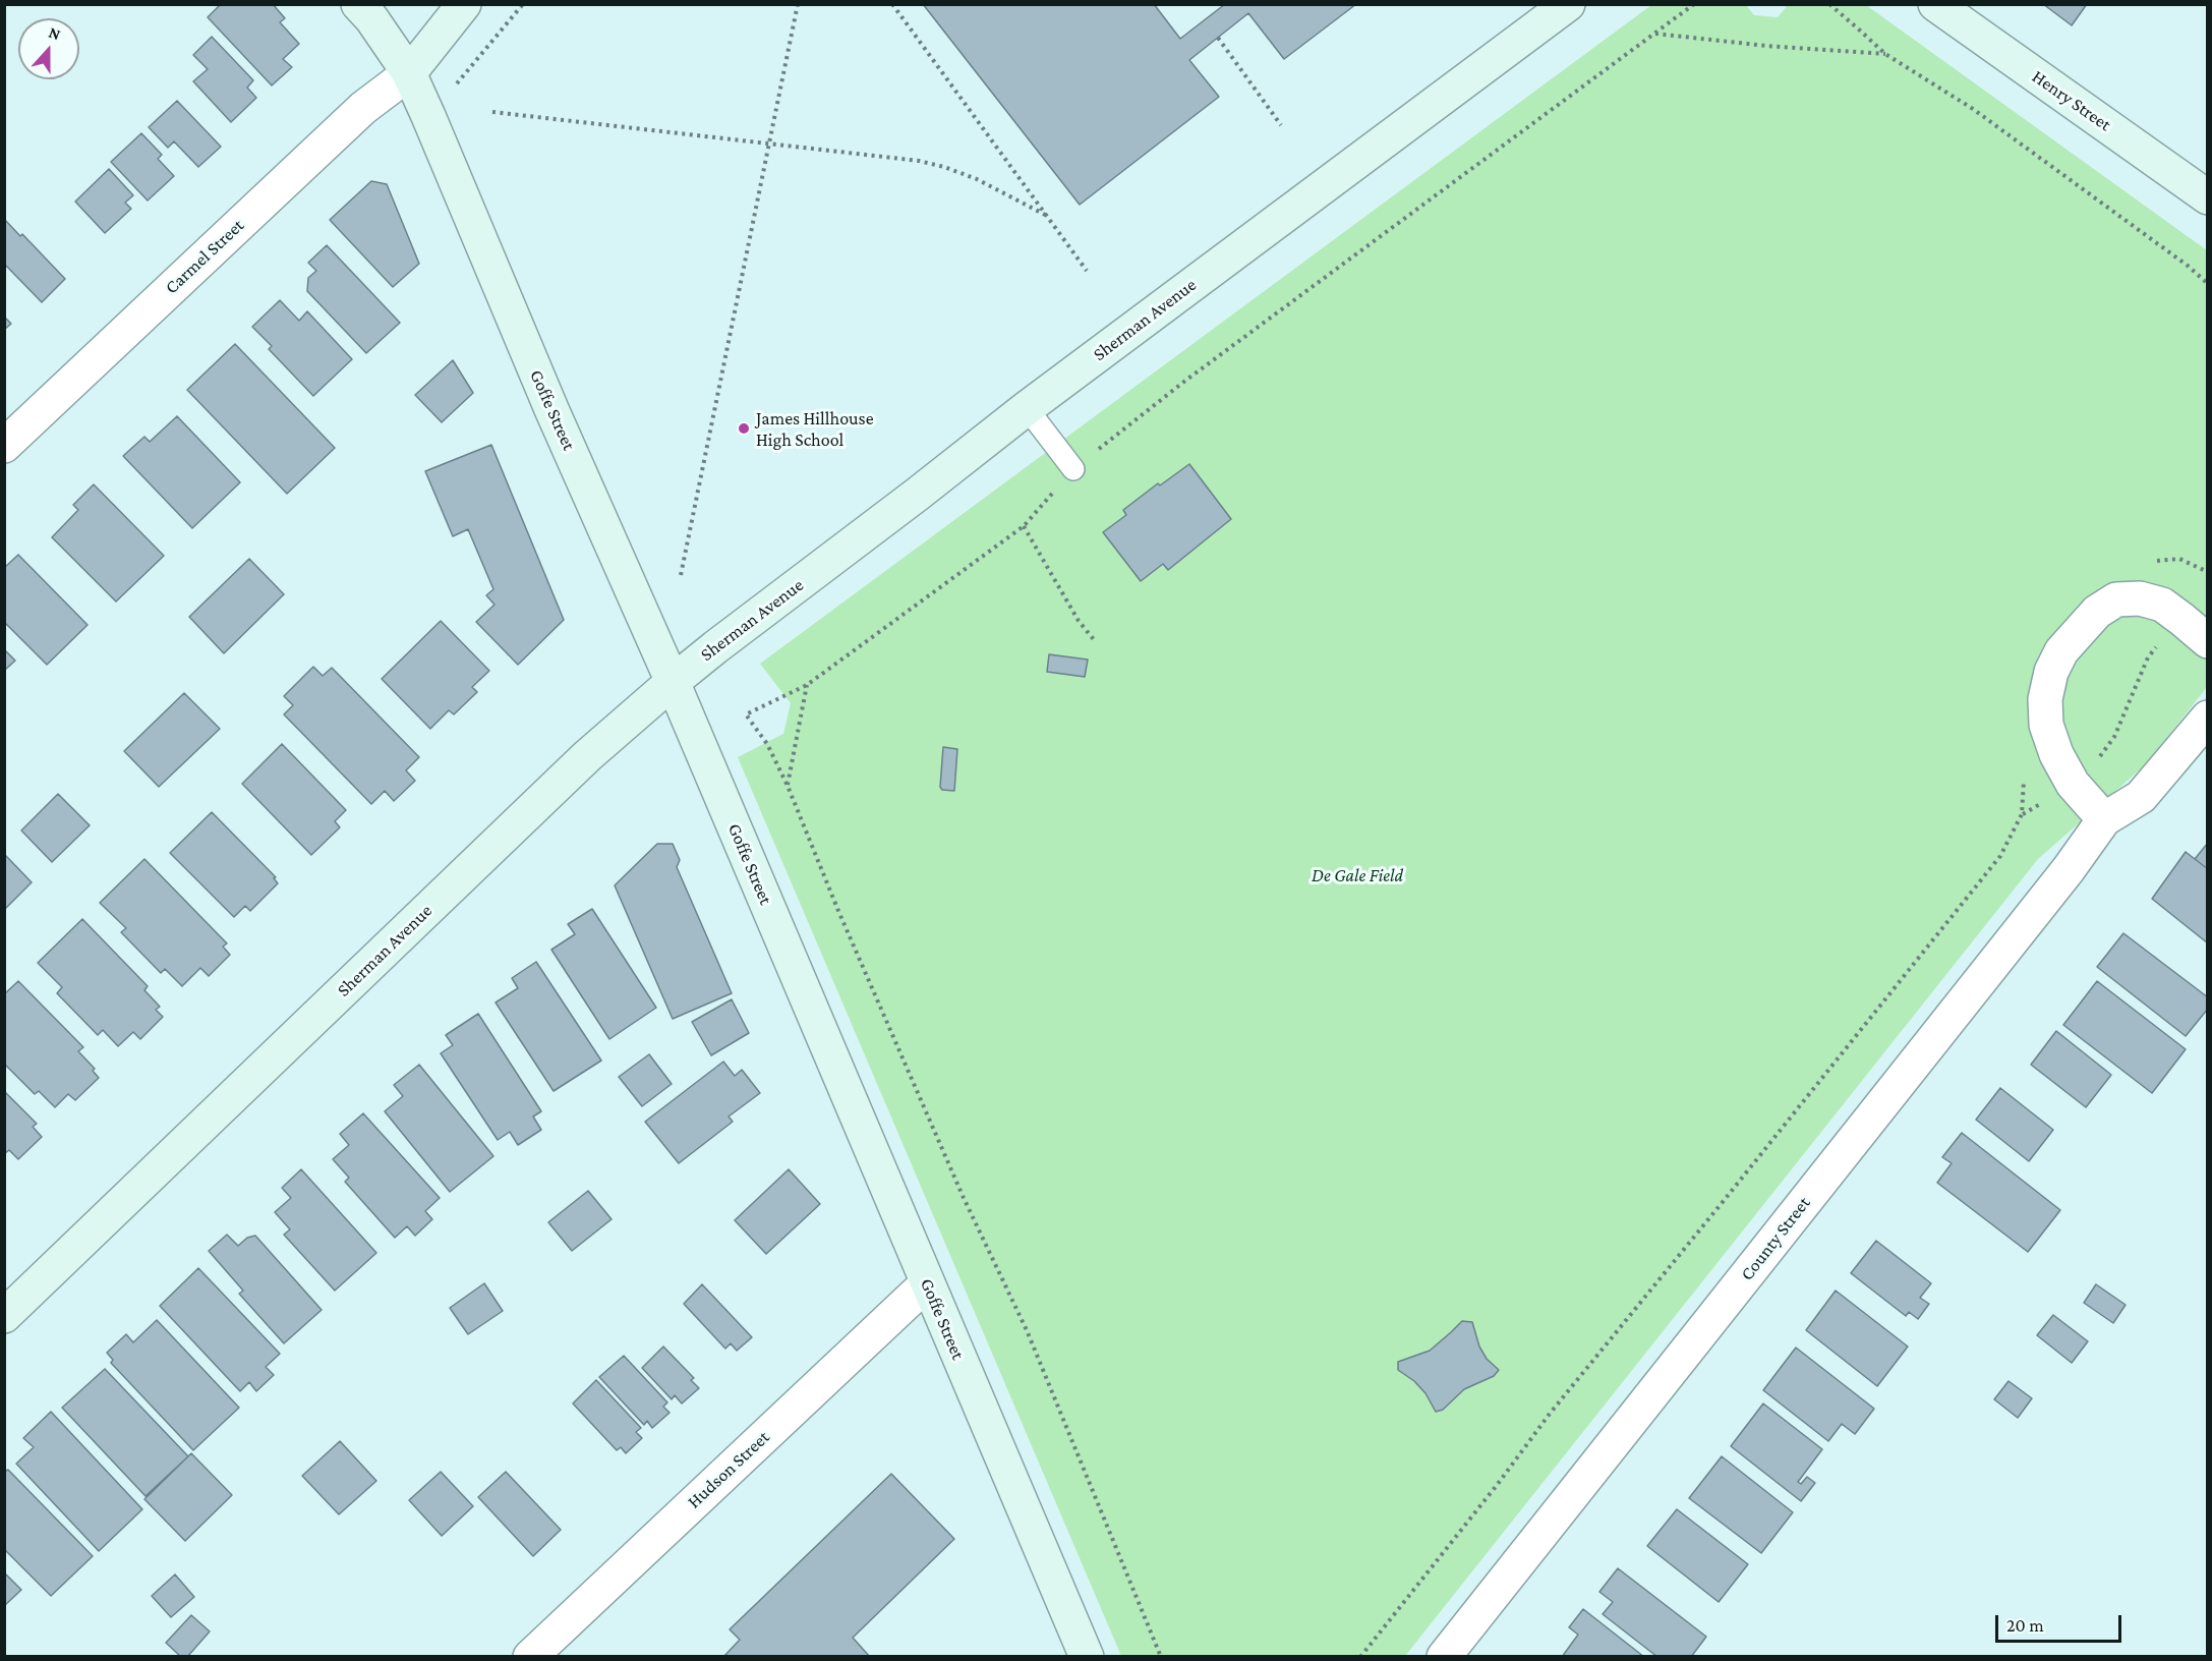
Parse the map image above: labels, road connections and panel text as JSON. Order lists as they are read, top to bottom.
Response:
{
  "streets": {
    "main road": ["Henry Street", "Sherman Avenue", "Goffe Street"],
    "street": ["Carmel Street", "County Street", "Hudson Street"]
  },
  "crossings": [
    ["Carmel Street", "Goffe Street"],
    ["Sherman Avenue", "Goffe Street"],
    ["Goffe Street", "Hudson Street"]
  ],
  "parks": ["De Gale Field"],
  "places": ["James Hillhouse High School"],
  "scale_bar": "20 m",
  "north": "top"
}
